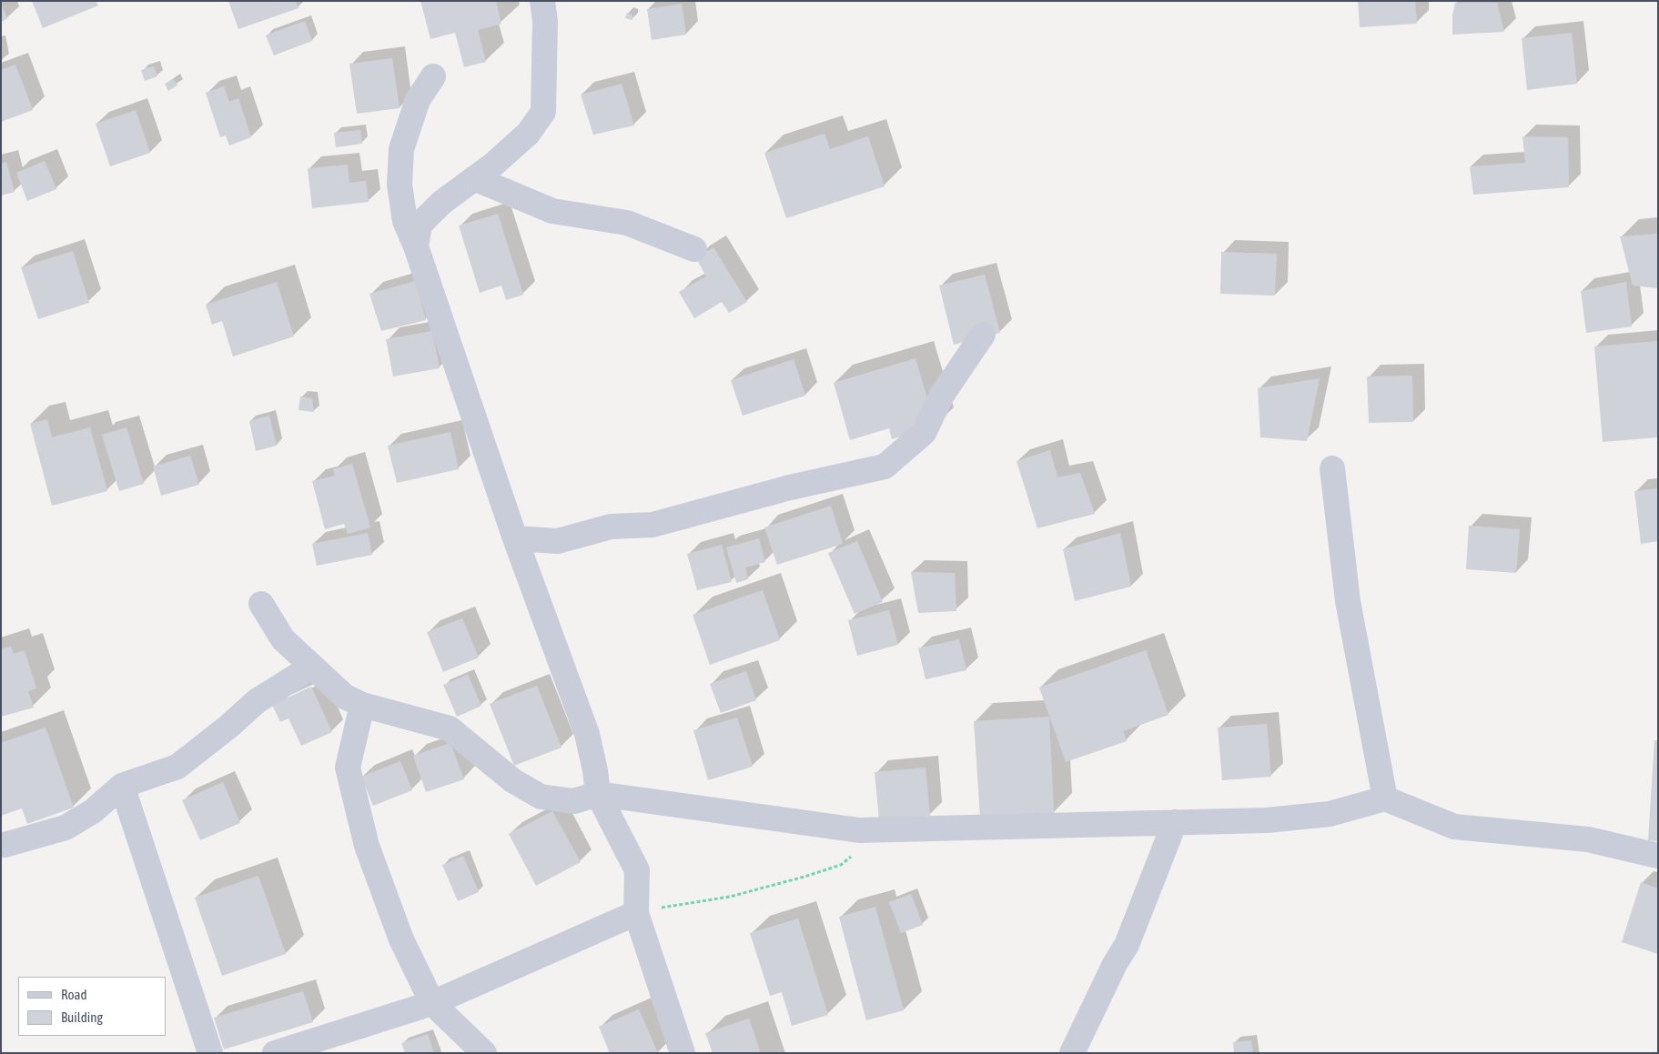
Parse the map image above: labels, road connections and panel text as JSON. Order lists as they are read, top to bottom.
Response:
{
  "legend": ["Road", "Building"]
}
